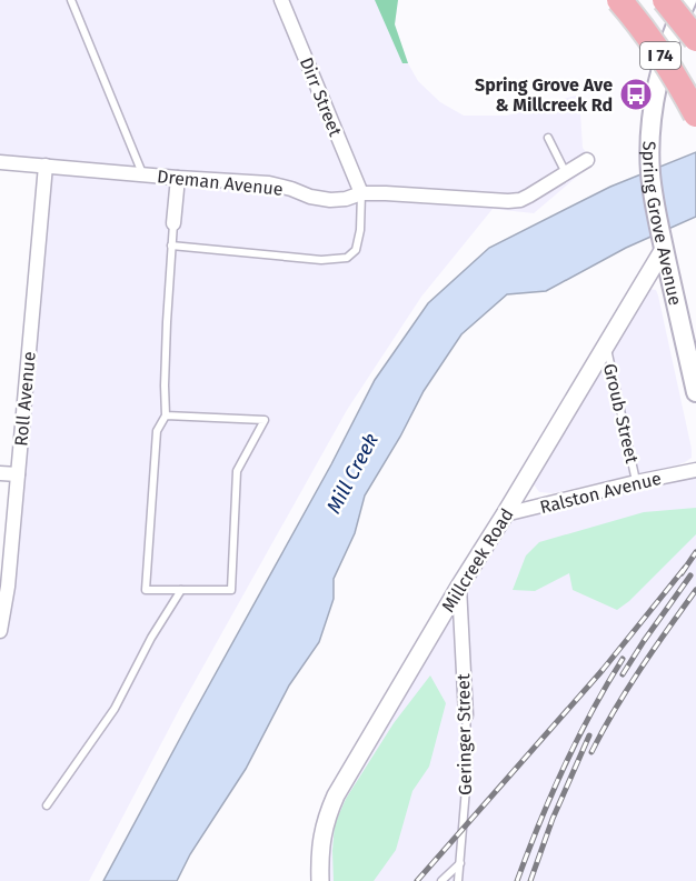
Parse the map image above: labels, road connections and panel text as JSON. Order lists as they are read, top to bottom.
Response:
{
  "streets": {
    "highway": ["I 74"],
    "main road": ["Spring Grove Avenue"],
    "street": [
      "Dirr Street",
      "Dreman Avenue",
      "Roll Avenue",
      "Ralston Avenue",
      "Millcreek Road",
      "Geringer Street"
    ],
    "lane": ["Groub Street"]
  },
  "crossings": [
    ["I 74", "Spring Grove Avenue"],
    ["Dirr Street", "Dreman Avenue"],
    ["Dreman Avenue", "Roll Avenue"],
    ["Spring Grove Avenue", "Millcreek Road"],
    ["Groub Street", "Ralston Avenue"],
    ["Groub Street", "Millcreek Road"],
    ["Ralston Avenue", "Millcreek Road"],
    ["Millcreek Road", "Geringer Street"]
  ],
  "water": ["Mill Creek"],
  "places": {
    "bus stop": ["Spring Grove Ave & Millcreek Rd"]
  }
}
